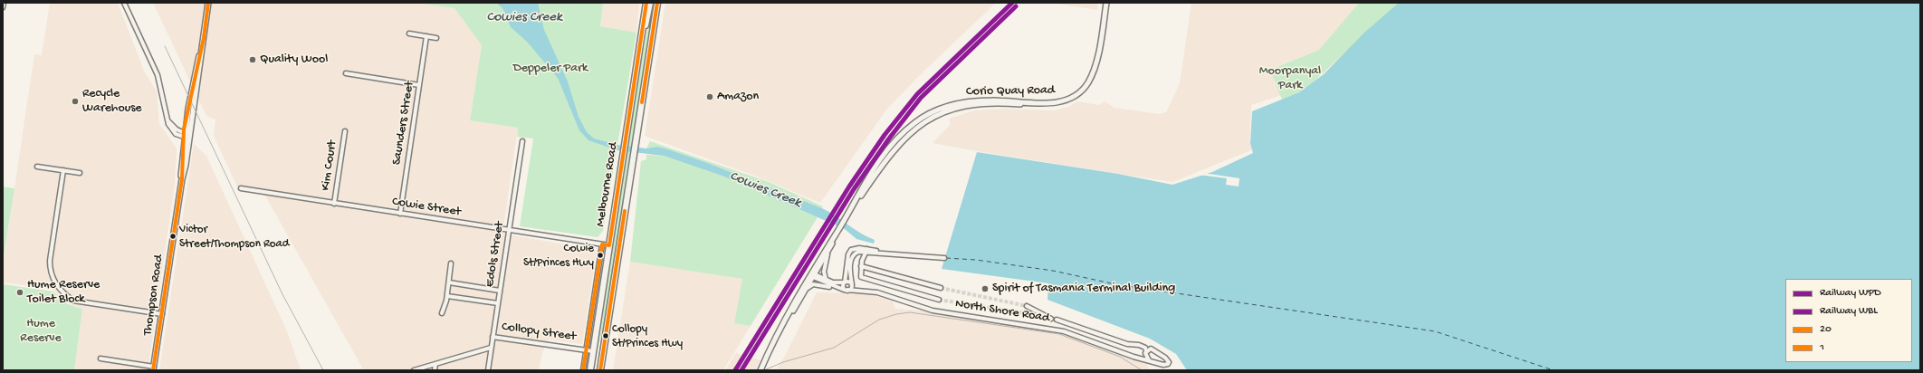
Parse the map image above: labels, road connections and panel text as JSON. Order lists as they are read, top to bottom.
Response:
{
  "streets": {
    "highway": ["Melbourne Road", "Collopy Street"],
    "main road": ["Corio Quay Road", "Thompson Road"],
    "street": [
      "Saunders Street",
      "Kim Court",
      "Cowie Street",
      "Edols Street",
      "North Shore Road"
    ]
  },
  "crossings": [
    ["Corio Quay Road", "North Shore Road"],
    ["Saunders Street", "Cowie Street"],
    ["Kim Court", "Cowie Street"],
    ["Melbourne Road", "Cowie Street"],
    ["Melbourne Road", "Collopy Street"],
    ["Cowie Street", "Edols Street"],
    ["Edols Street", "Collopy Street"]
  ],
  "water": ["Cowies Creek"],
  "parks": ["Deppeler Park", "Moorpanyal Park", "Hume Reserve"],
  "places": [
    "Quality Wool",
    "Amazon",
    "Recycle Warehouse",
    "Victor Street/Thompson Road",
    "Cowie St/Princes Hwy",
    "Spirit of Tasmania Terminal Building",
    "Hume Reserve Toilet Block",
    "Collopy St/Princes Hwy"
  ],
  "lines": [
    "rail line WPD",
    "transit line 20",
    "transit line 1",
    "rail line WBL"
  ],
  "legend": [
    "Railway WPD",
    "Railway WBL",
    "20",
    "1"
  ]
}
